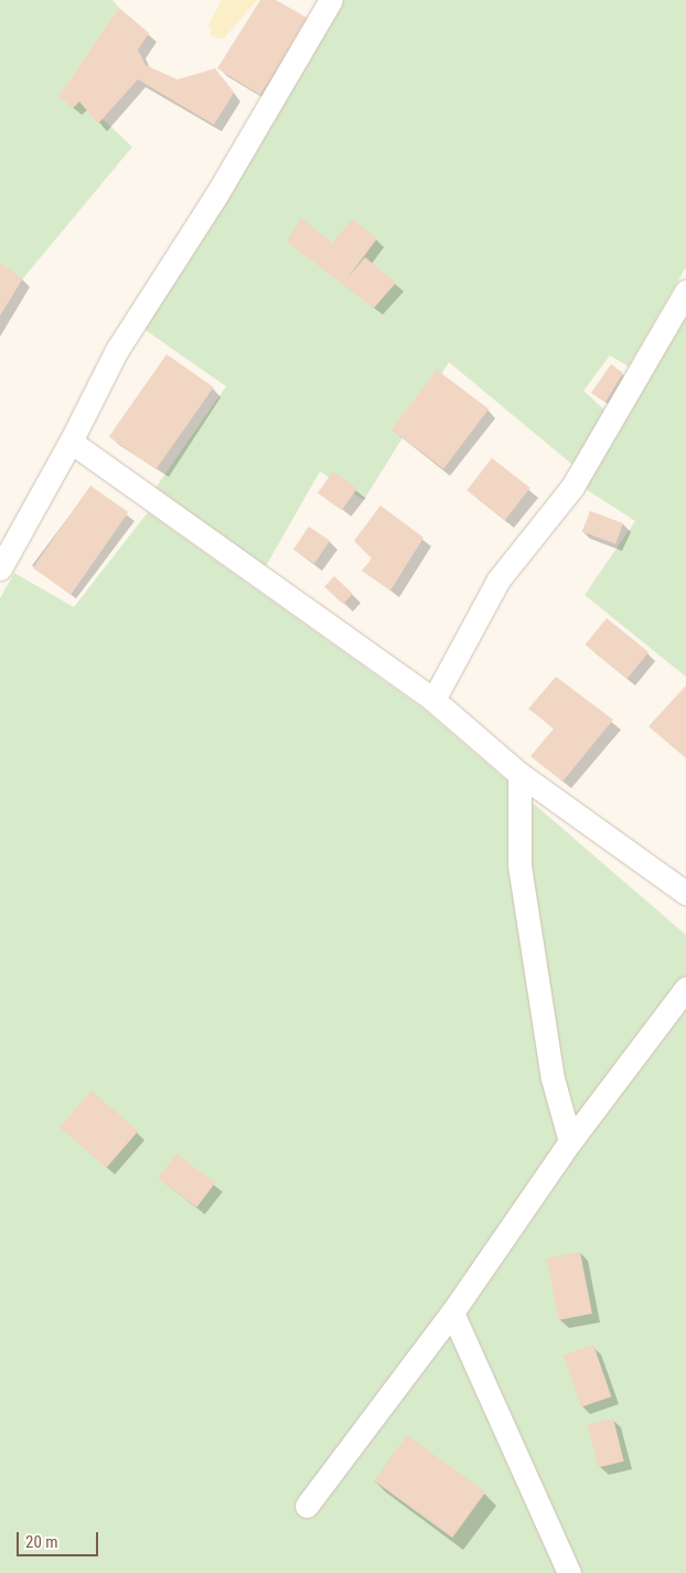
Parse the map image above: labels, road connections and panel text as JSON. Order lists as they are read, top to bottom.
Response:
{
  "scale_bar": "20 m"
}
